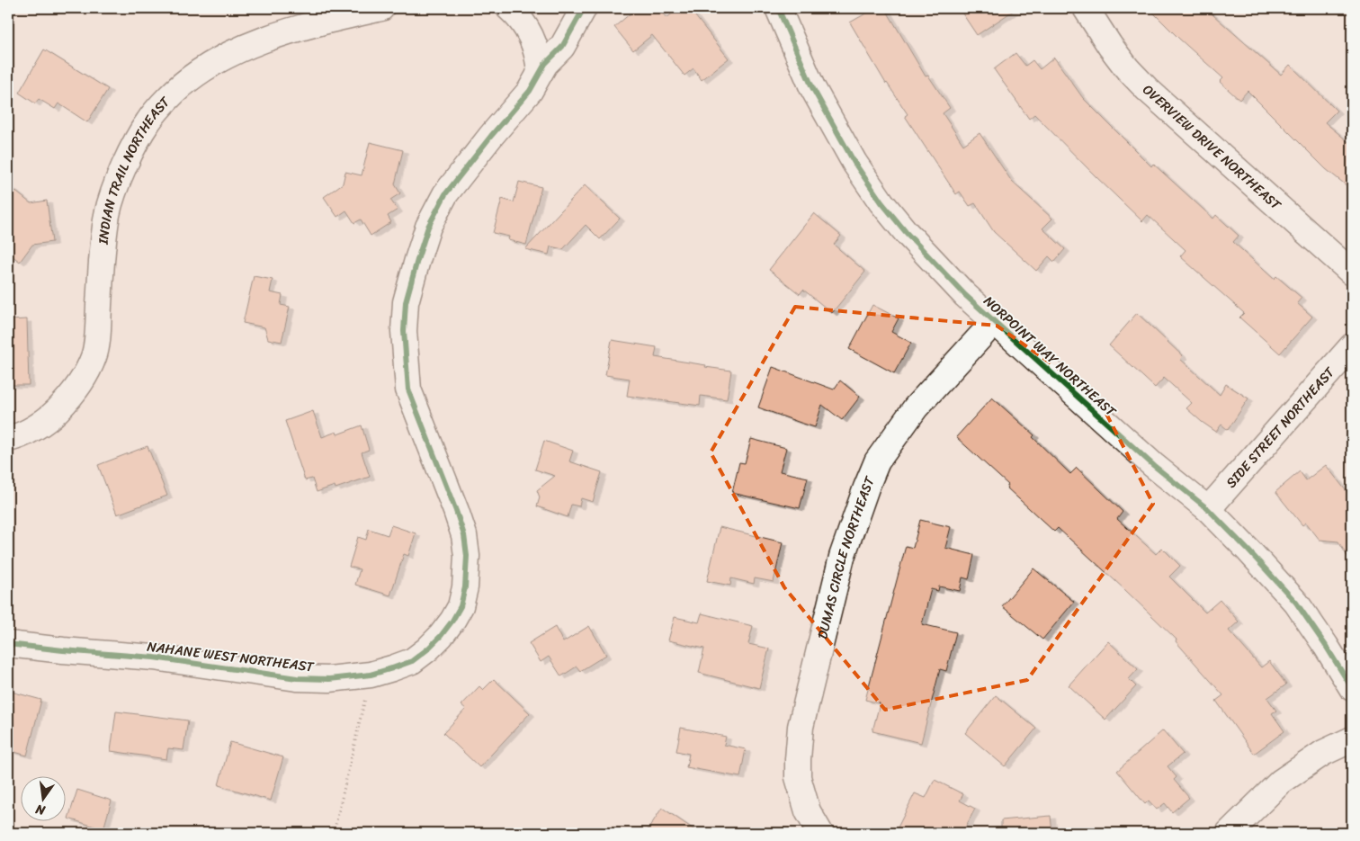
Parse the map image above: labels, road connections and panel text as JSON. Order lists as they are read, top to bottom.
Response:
{
  "streets": {
    "street": [
      "OVERVIEW DRIVE NORTHEAST",
      "INDIAN TRAIL NORTHEAST",
      "NORPOINT WAY NORTHEAST",
      "SIDE STREET NORTHEAST",
      "DUMAS CIRCLE NORTHEAST",
      "NAHANE WEST NORTHEAST"
    ]
  },
  "crossings": [
    ["NORPOINT WAY NORTHEAST", "SIDE STREET NORTHEAST"],
    ["NORPOINT WAY NORTHEAST", "DUMAS CIRCLE NORTHEAST"]
  ],
  "north": "bottom"
}
